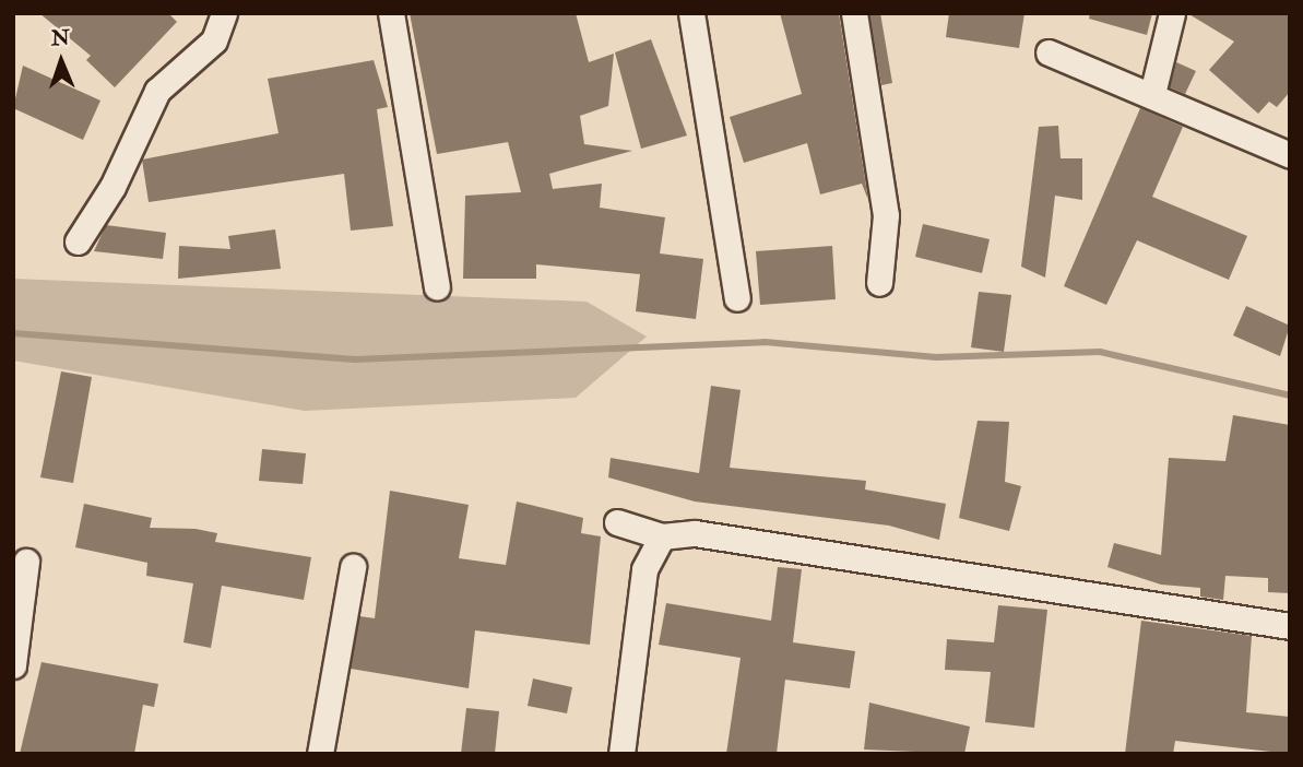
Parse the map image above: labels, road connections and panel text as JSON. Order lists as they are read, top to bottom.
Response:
{
  "north": "top"
}
